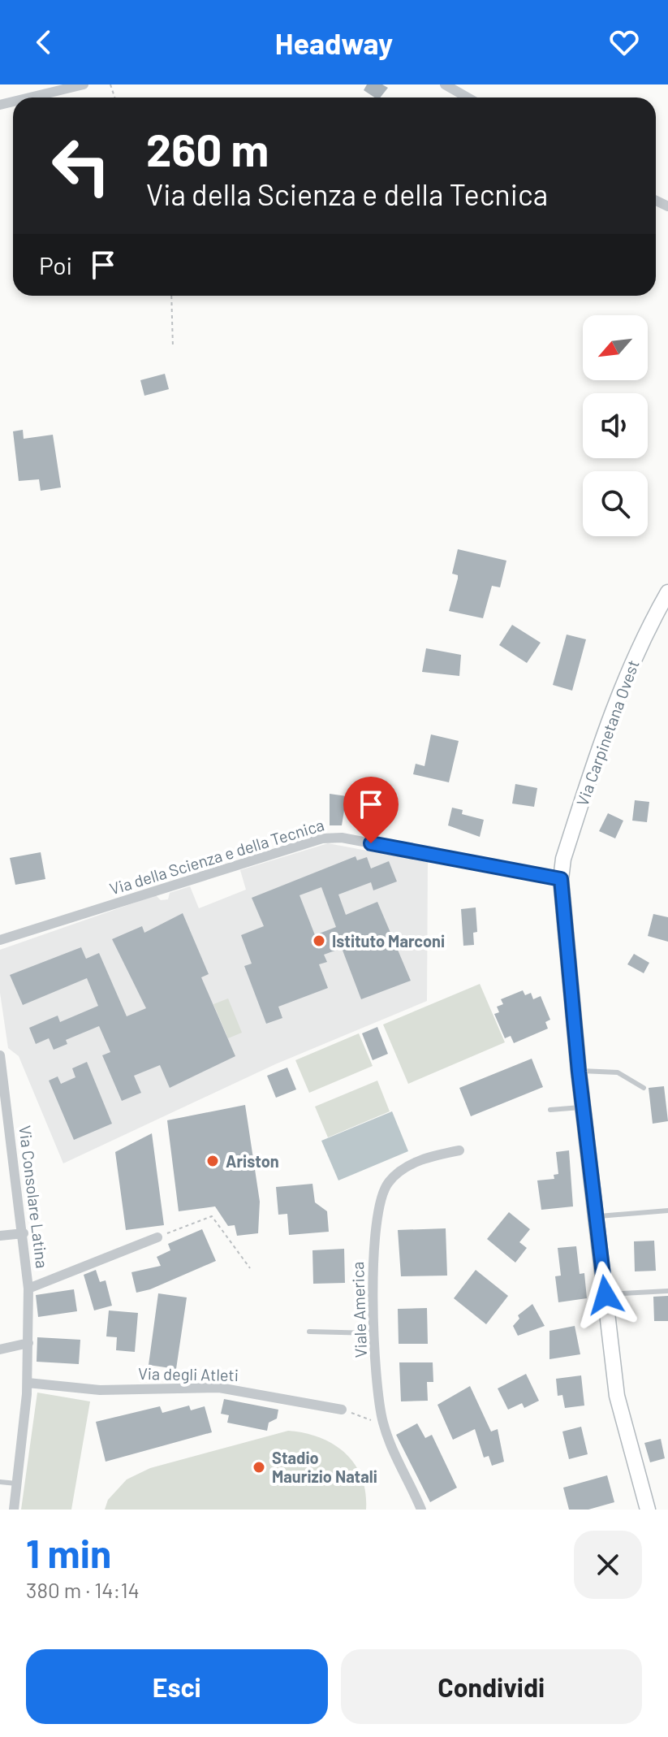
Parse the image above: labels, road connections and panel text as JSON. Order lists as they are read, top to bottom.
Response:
{
  "streets": {
    "main road": ["Via Carpinetana Ovest"],
    "street": [
      "Via della Scienza e della Tecnica",
      "Via Consolare Latina",
      "Viale America",
      "Via degli Atleti"
    ]
  },
  "crossings": [
    ["Via Carpinetana Ovest", "Via della Scienza e della Tecnica"],
    ["Via Consolare Latina", "Via degli Atleti"]
  ],
  "places": ["Istituto Marconi", "Ariston", "Stadio Maurizio Natali"],
  "north": "bottom left",
  "page": {
    "header": "Headway",
    "turn": ["260 m", "Via della Scienza e della Tecnica"],
    "then": "Poi",
    "heading": ["1 min", "380 m · 14:14"],
    "buttons": ["Esci", "Condividi"]
  }
}
